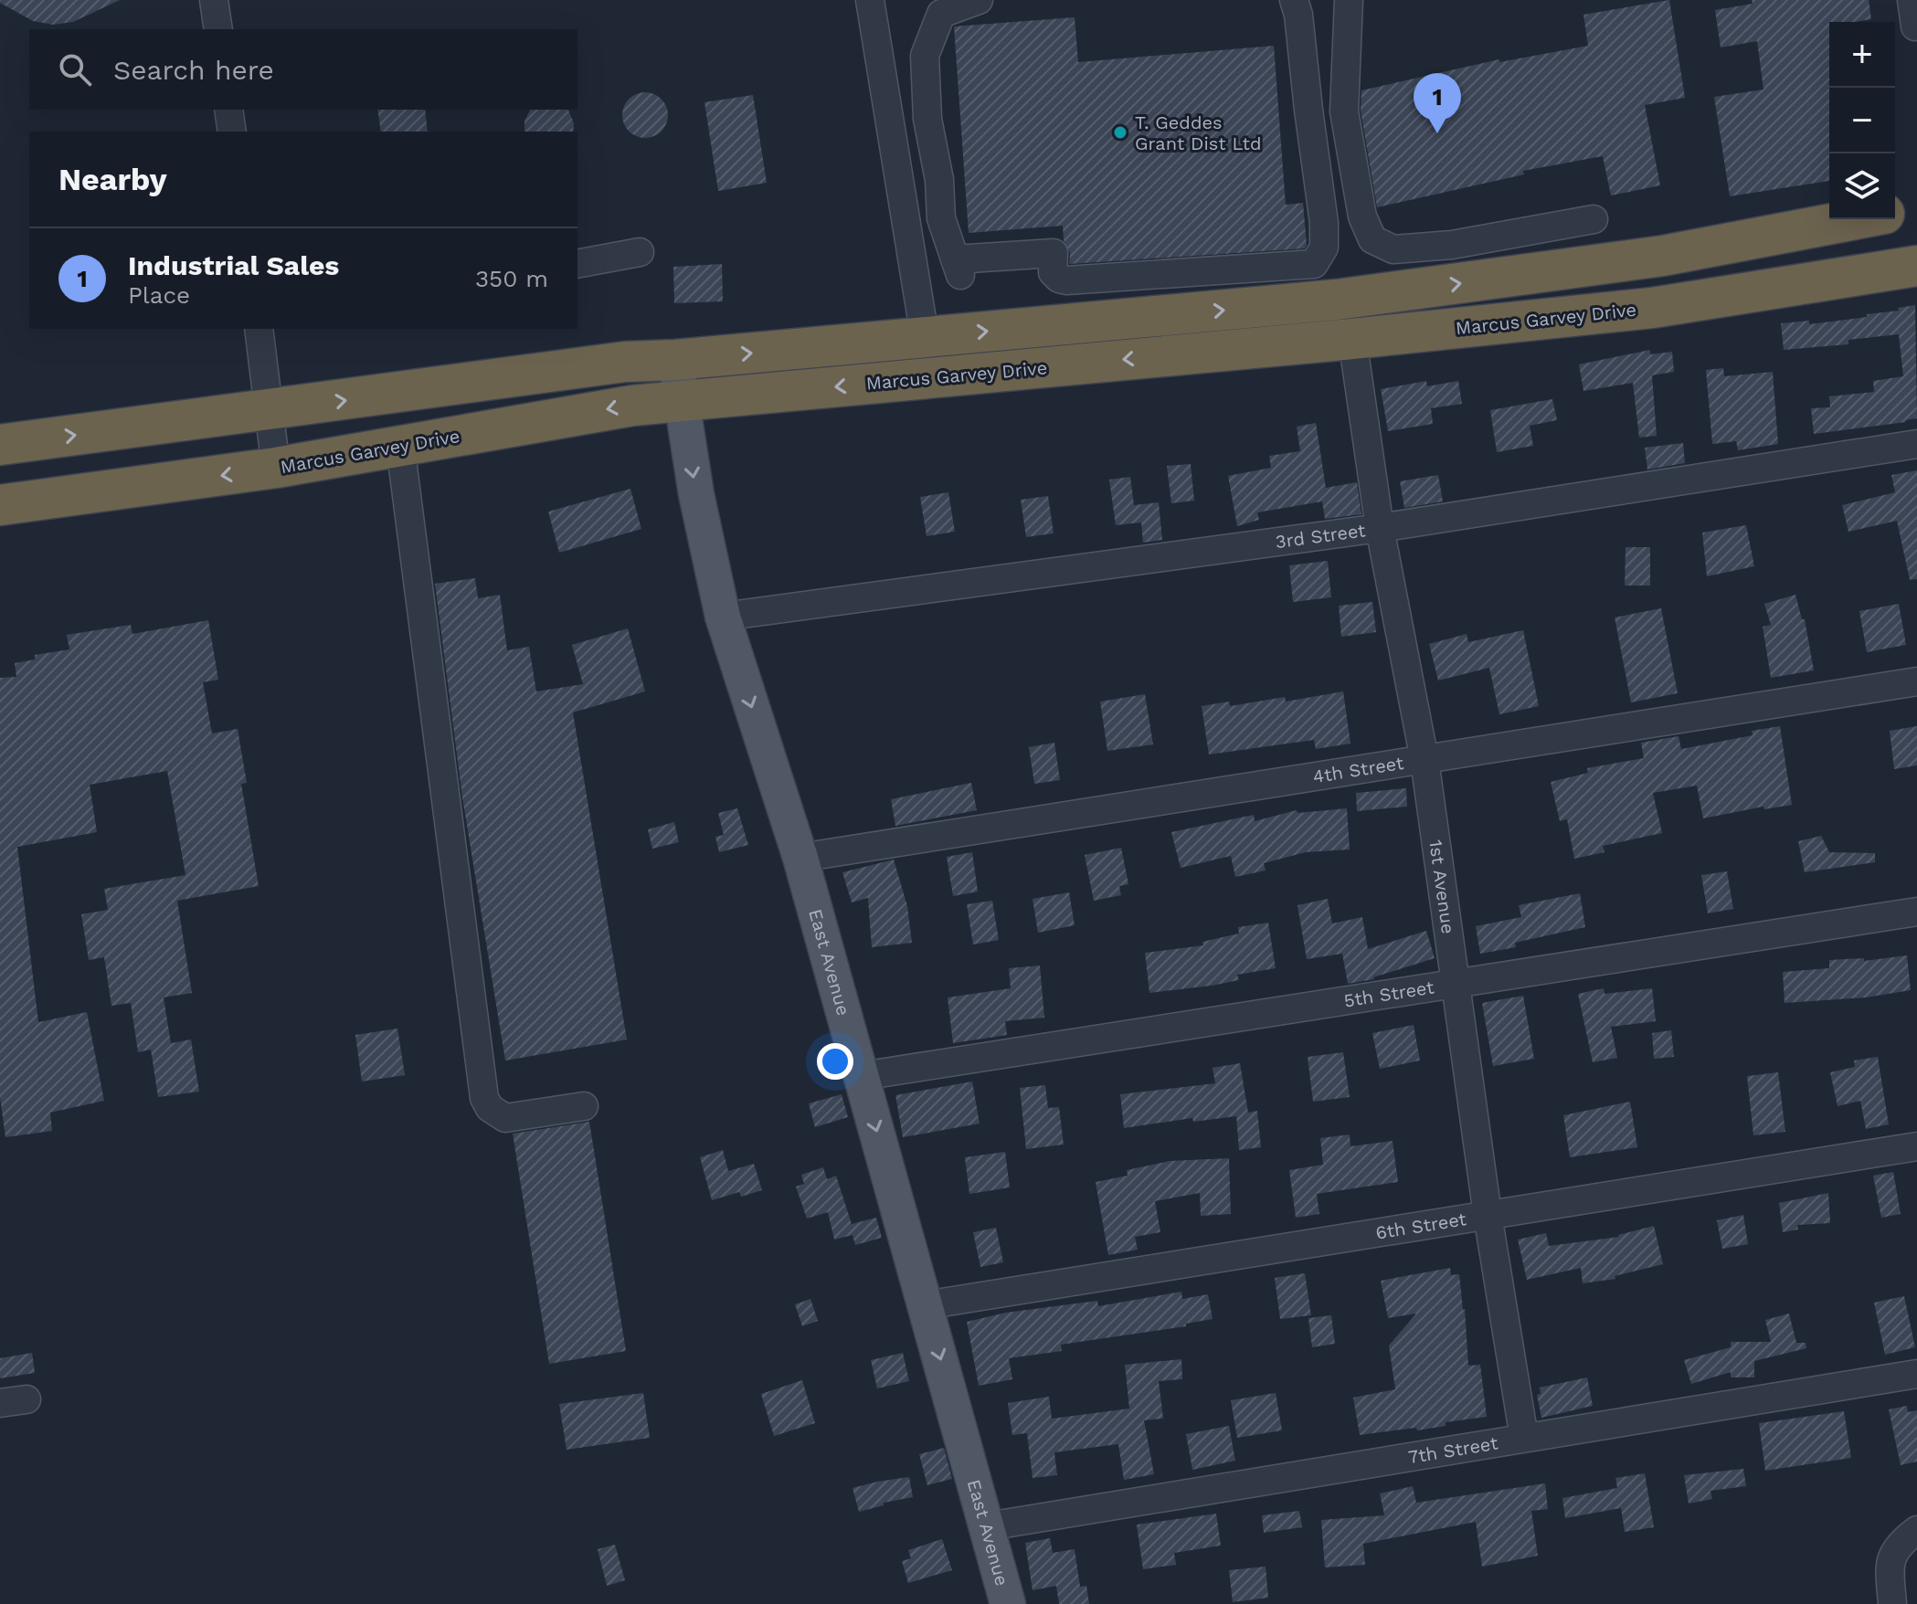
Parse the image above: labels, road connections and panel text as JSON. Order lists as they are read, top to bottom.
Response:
{
  "streets": {
    "highway": ["Marcus Garvey Drive"],
    "main road": ["East Avenue"],
    "street": [
      "3rd Street",
      "4th Street",
      "1st Avenue",
      "5th Street",
      "6th Street",
      "7th Street"
    ]
  },
  "crossings": [
    ["Marcus Garvey Drive", "1st Avenue"],
    ["Marcus Garvey Drive", "East Avenue"],
    ["3rd Street", "1st Avenue"],
    ["3rd Street", "East Avenue"],
    ["4th Street", "1st Avenue"],
    ["4th Street", "East Avenue"],
    ["1st Avenue", "5th Street"],
    ["1st Avenue", "6th Street"],
    ["1st Avenue", "7th Street"],
    ["East Avenue", "5th Street"],
    ["East Avenue", "6th Street"],
    ["East Avenue", "7th Street"]
  ],
  "one_way": ["East Avenue"],
  "places": ["T. Geddes Grant Dist Ltd"],
  "page": {
    "map_buttons": ["+", "−"],
    "search": "Search here",
    "pins": "1",
    "heading": "Nearby",
    "list": [
      {
        "mark": "1",
        "name": "Industrial Sales",
        "note": "Place",
        "value": "350 m"
      }
    ]
  }
}
